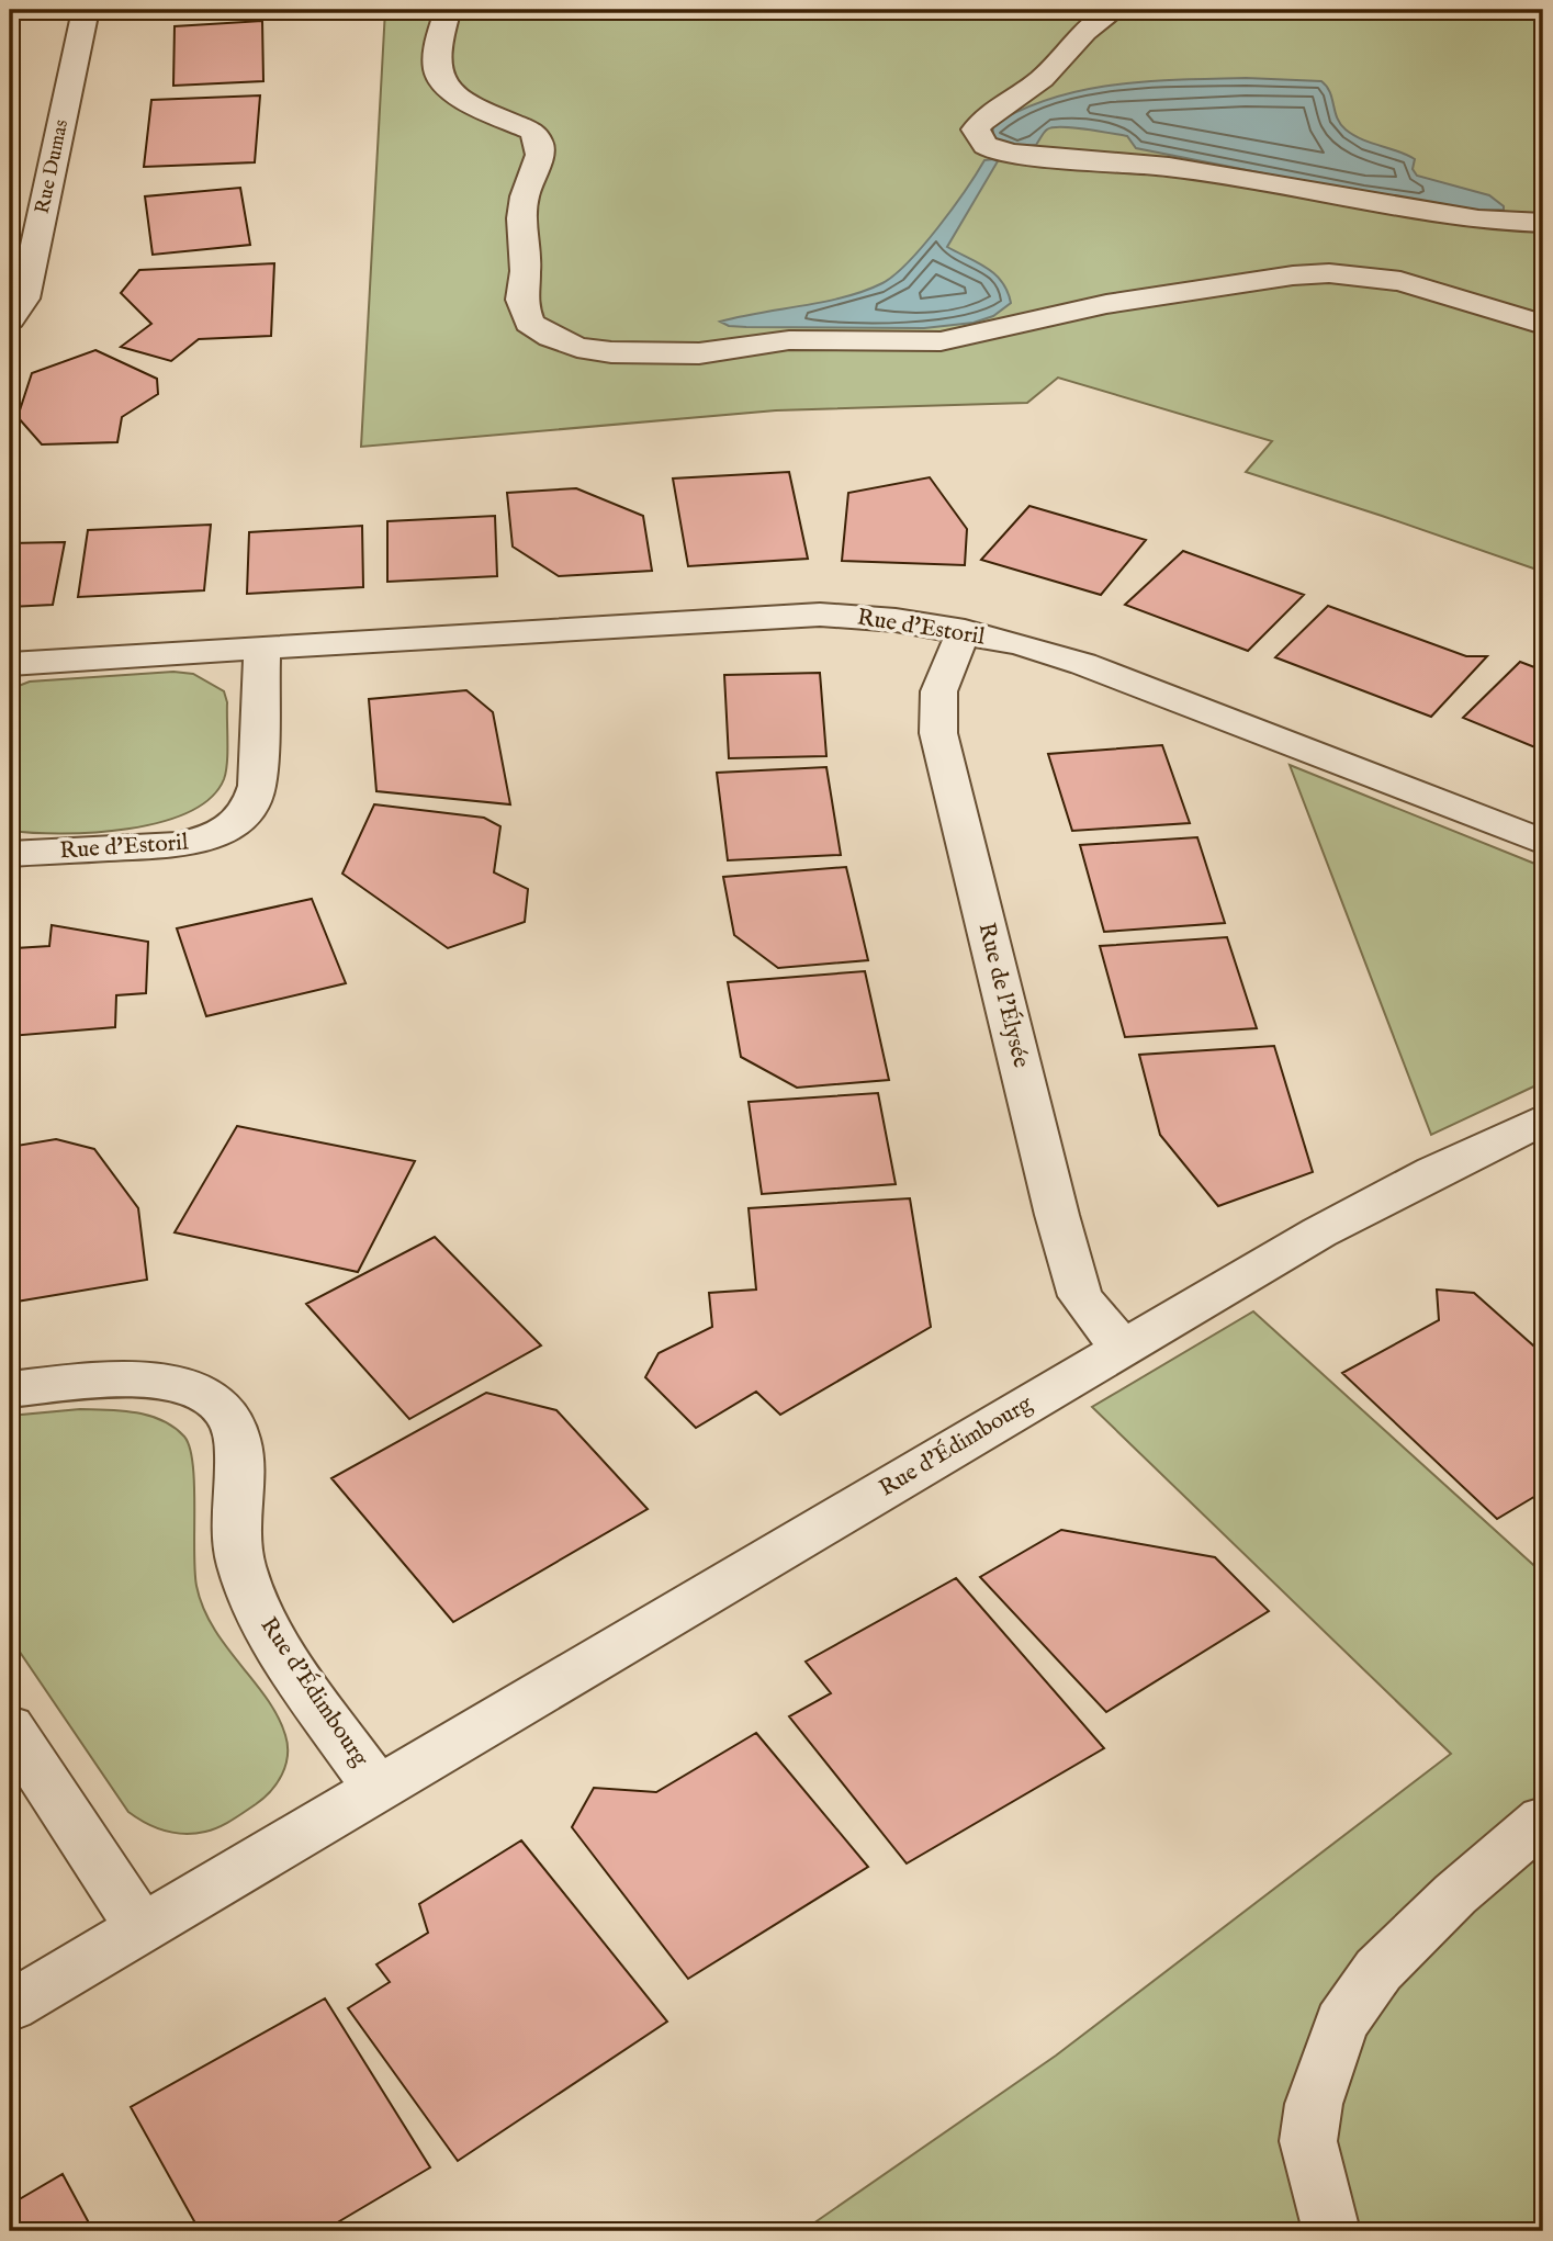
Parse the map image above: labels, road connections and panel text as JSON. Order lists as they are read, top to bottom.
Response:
{
  "streets": {
    "street": [
      "Rue Dumas",
      "Rue d'Estoril",
      "Rue de l'Élysée",
      "Rue d'Édimbourg"
    ]
  },
  "crossings": [
    ["Rue d'Estoril", "Rue de l'Élysée"],
    ["Rue de l'Élysée", "Rue d'Édimbourg"]
  ]
}
